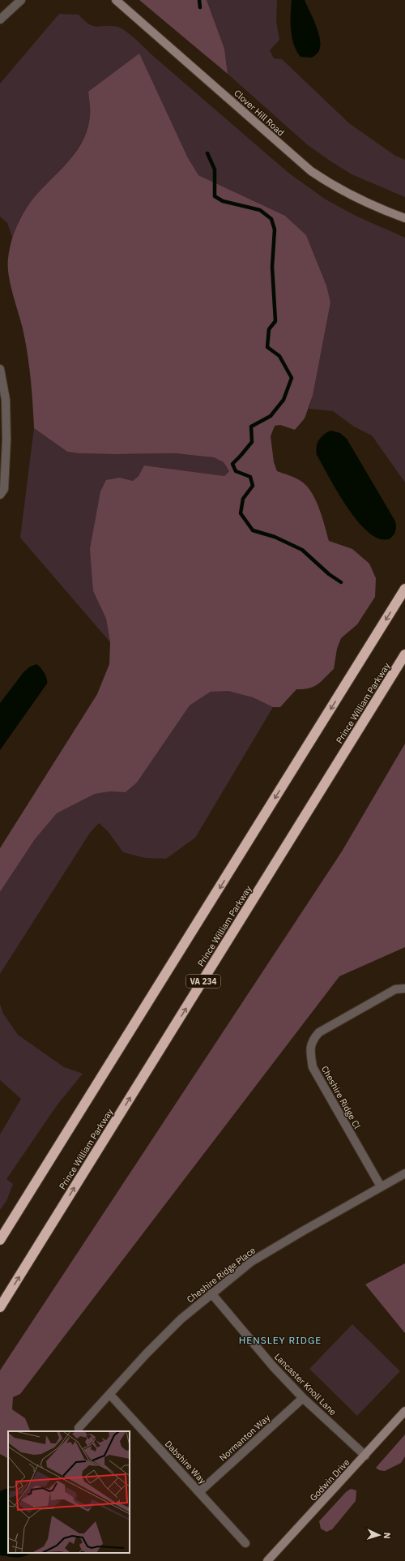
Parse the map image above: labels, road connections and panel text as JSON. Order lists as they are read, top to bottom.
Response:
{
  "streets": {
    "highway": ["Prince William Parkway", "VA 234"],
    "street": [
      "Clover Hill Road",
      "Cheshire Ridge Cl",
      "Cheshire Ridge Place",
      "Lancaster Knoll Lane",
      "Normanton Way",
      "Dabshire Way",
      "Godwin Drive"
    ]
  },
  "crossings": [
    ["Cheshire Ridge Cl", "Cheshire Ridge Place"],
    ["Cheshire Ridge Place", "Lancaster Knoll Lane"],
    ["Cheshire Ridge Place", "Dabshire Way"],
    ["Lancaster Knoll Lane", "Normanton Way"],
    ["Lancaster Knoll Lane", "Godwin Drive"],
    ["Normanton Way", "Dabshire Way"]
  ],
  "districts": ["HENSLEY RIDGE"],
  "north": "right"
}
